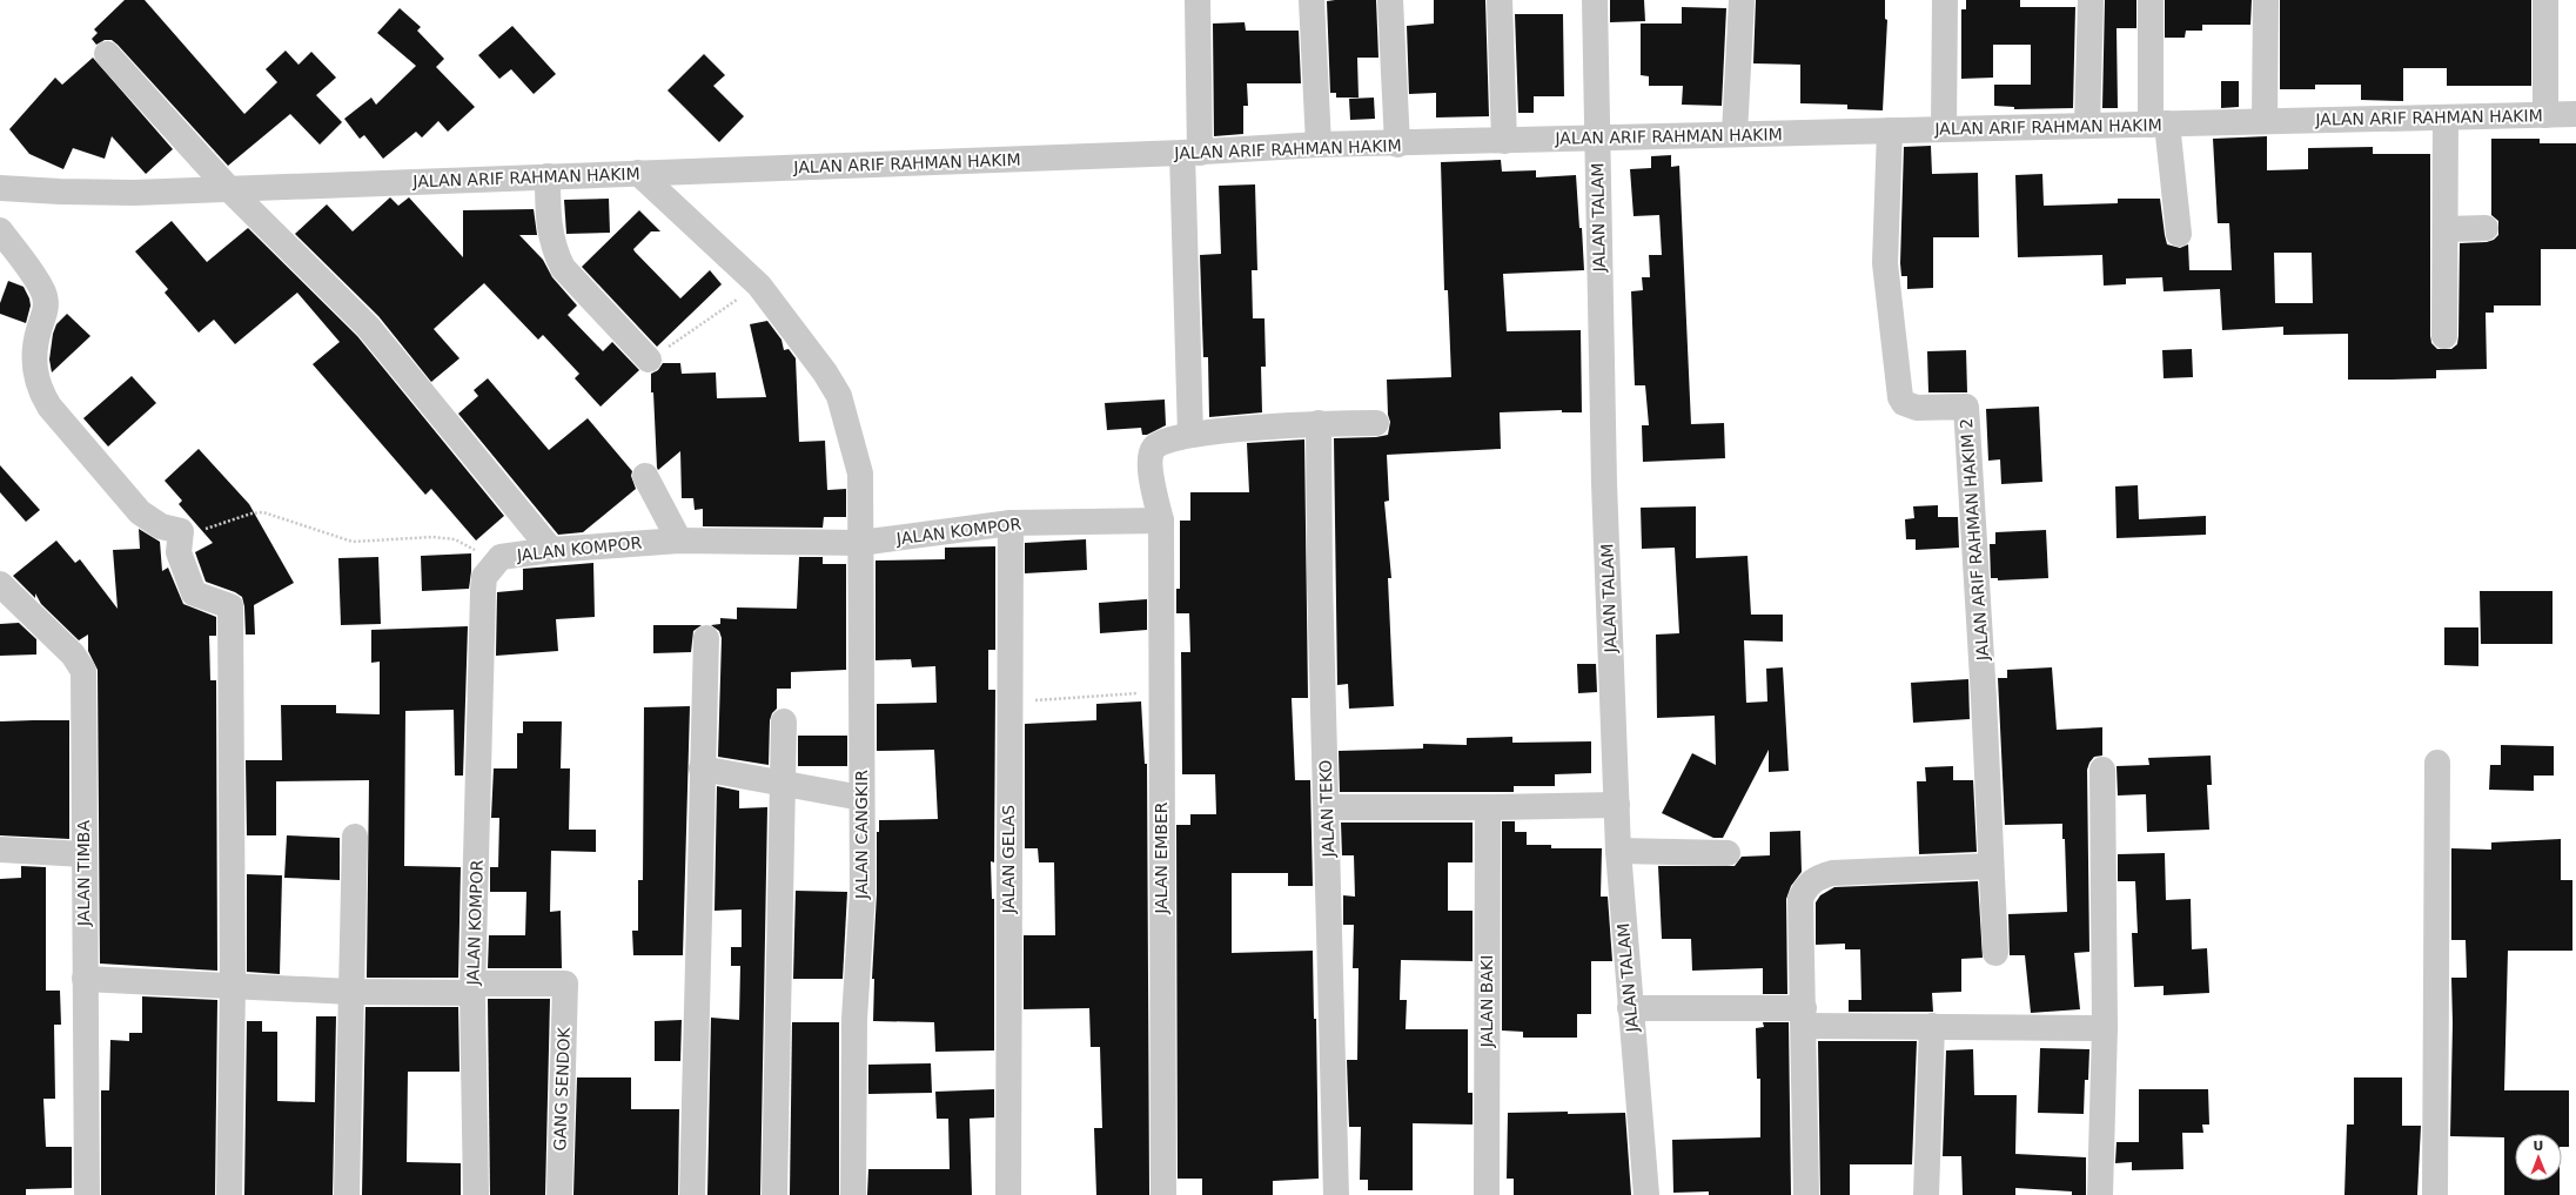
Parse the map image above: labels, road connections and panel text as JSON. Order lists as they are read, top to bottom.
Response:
{
  "streets": {
    "street": [
      "JALAN ARIF RAHMAN HAKIM",
      "JALAN TALAM",
      "JALAN KOMPOR",
      "JALAN ARIF RAHMAN HAKIM 2",
      "JALAN TEKO",
      "JALAN CANGKIR",
      "JALAN EMBER",
      "JALAN GELAS",
      "JALAN TIMBA",
      "JALAN BAKI",
      "GANG SENDOK"
    ]
  },
  "crossings": [
    ["JALAN ARIF RAHMAN HAKIM", "JALAN TALAM"],
    ["JALAN ARIF RAHMAN HAKIM", "JALAN ARIF RAHMAN HAKIM 2"],
    ["JALAN ARIF RAHMAN HAKIM", "JALAN CANGKIR"],
    ["JALAN KOMPOR", "JALAN CANGKIR"],
    ["JALAN KOMPOR", "JALAN EMBER"],
    ["JALAN KOMPOR", "JALAN GELAS"],
    ["JALAN KOMPOR", "GANG SENDOK"],
    ["JALAN TEKO", "JALAN EMBER"]
  ],
  "north": "top"
}
